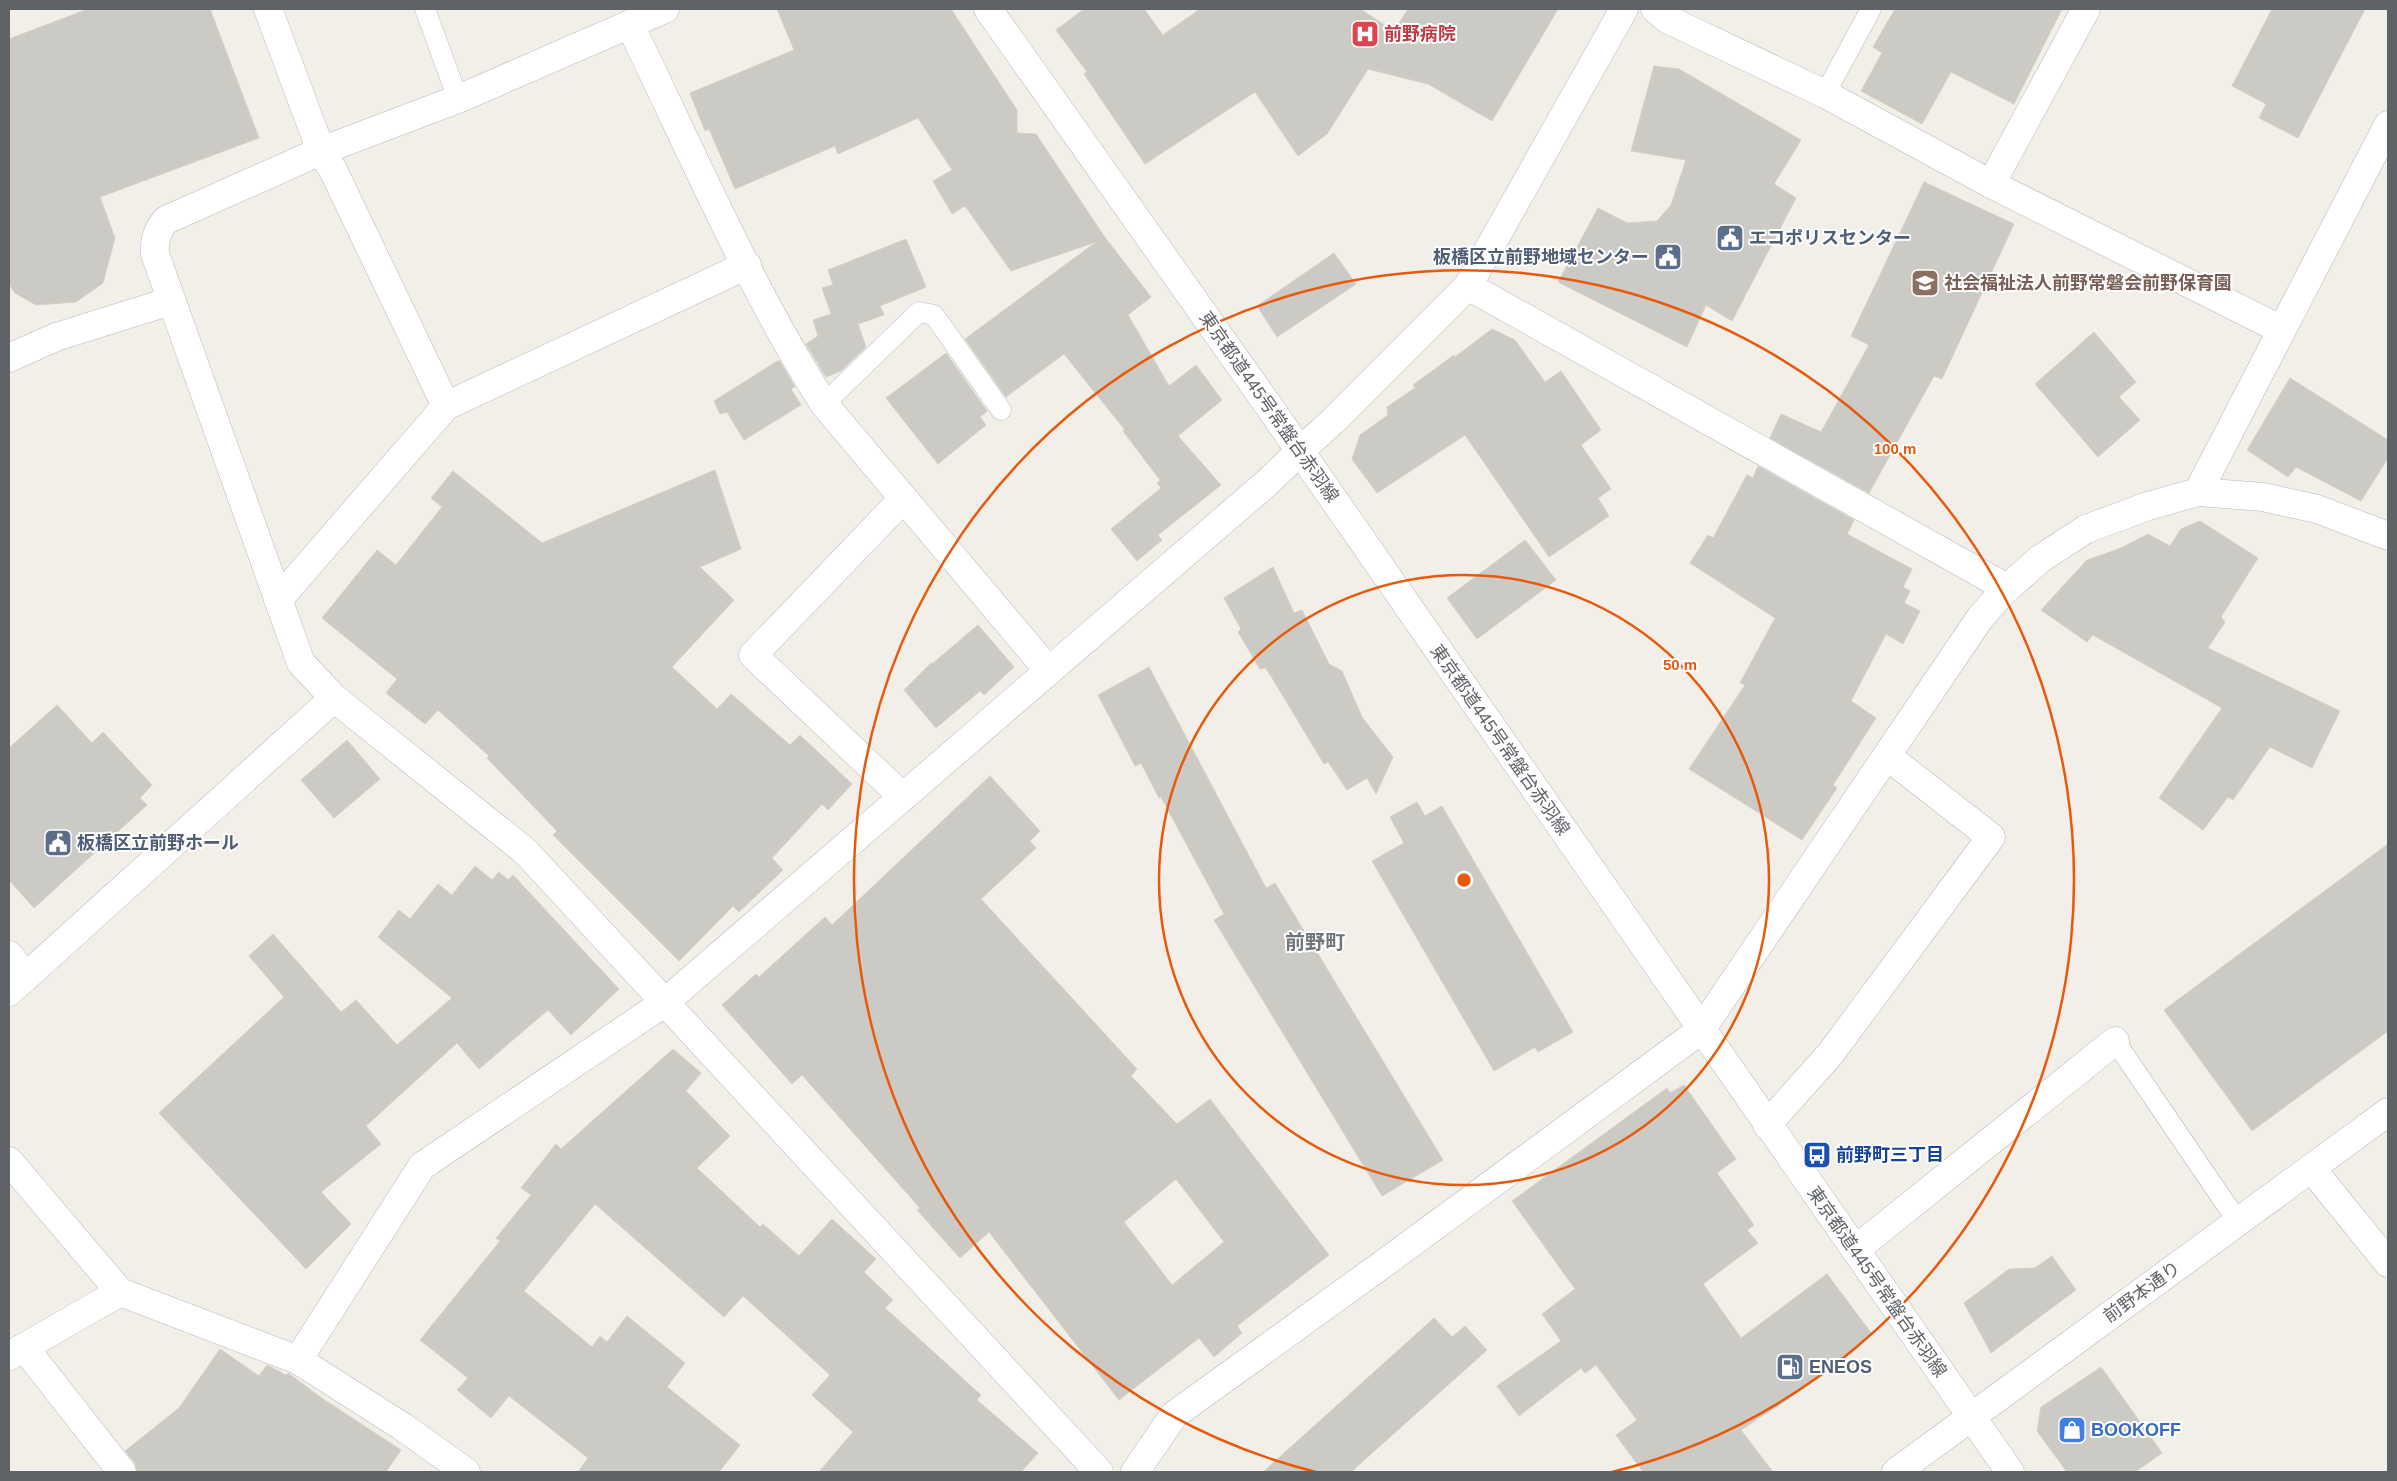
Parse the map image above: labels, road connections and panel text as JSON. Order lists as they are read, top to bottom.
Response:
{
  "streets": {
    "street": ["東京都道445号常盤台赤羽線", "前野本通り"]
  },
  "crossings": [
    ["東京都道445号常盤台赤羽線", "前野本通り"]
  ],
  "districts": ["前野町"],
  "places": {
    "hospital": ["前野病院"],
    "public building": ["エコポリスセンター", "板橋区立前野地域センター", "板橋区立前野ホール"],
    "school or university": ["社会福祉法人前野常磐会前野保育園"],
    "bus stop": ["前野町三丁目"],
    "fuel station": ["ENEOS"],
    "shop": ["BOOKOFF"]
  },
  "rings": ["100 m", "50 m"]
}
